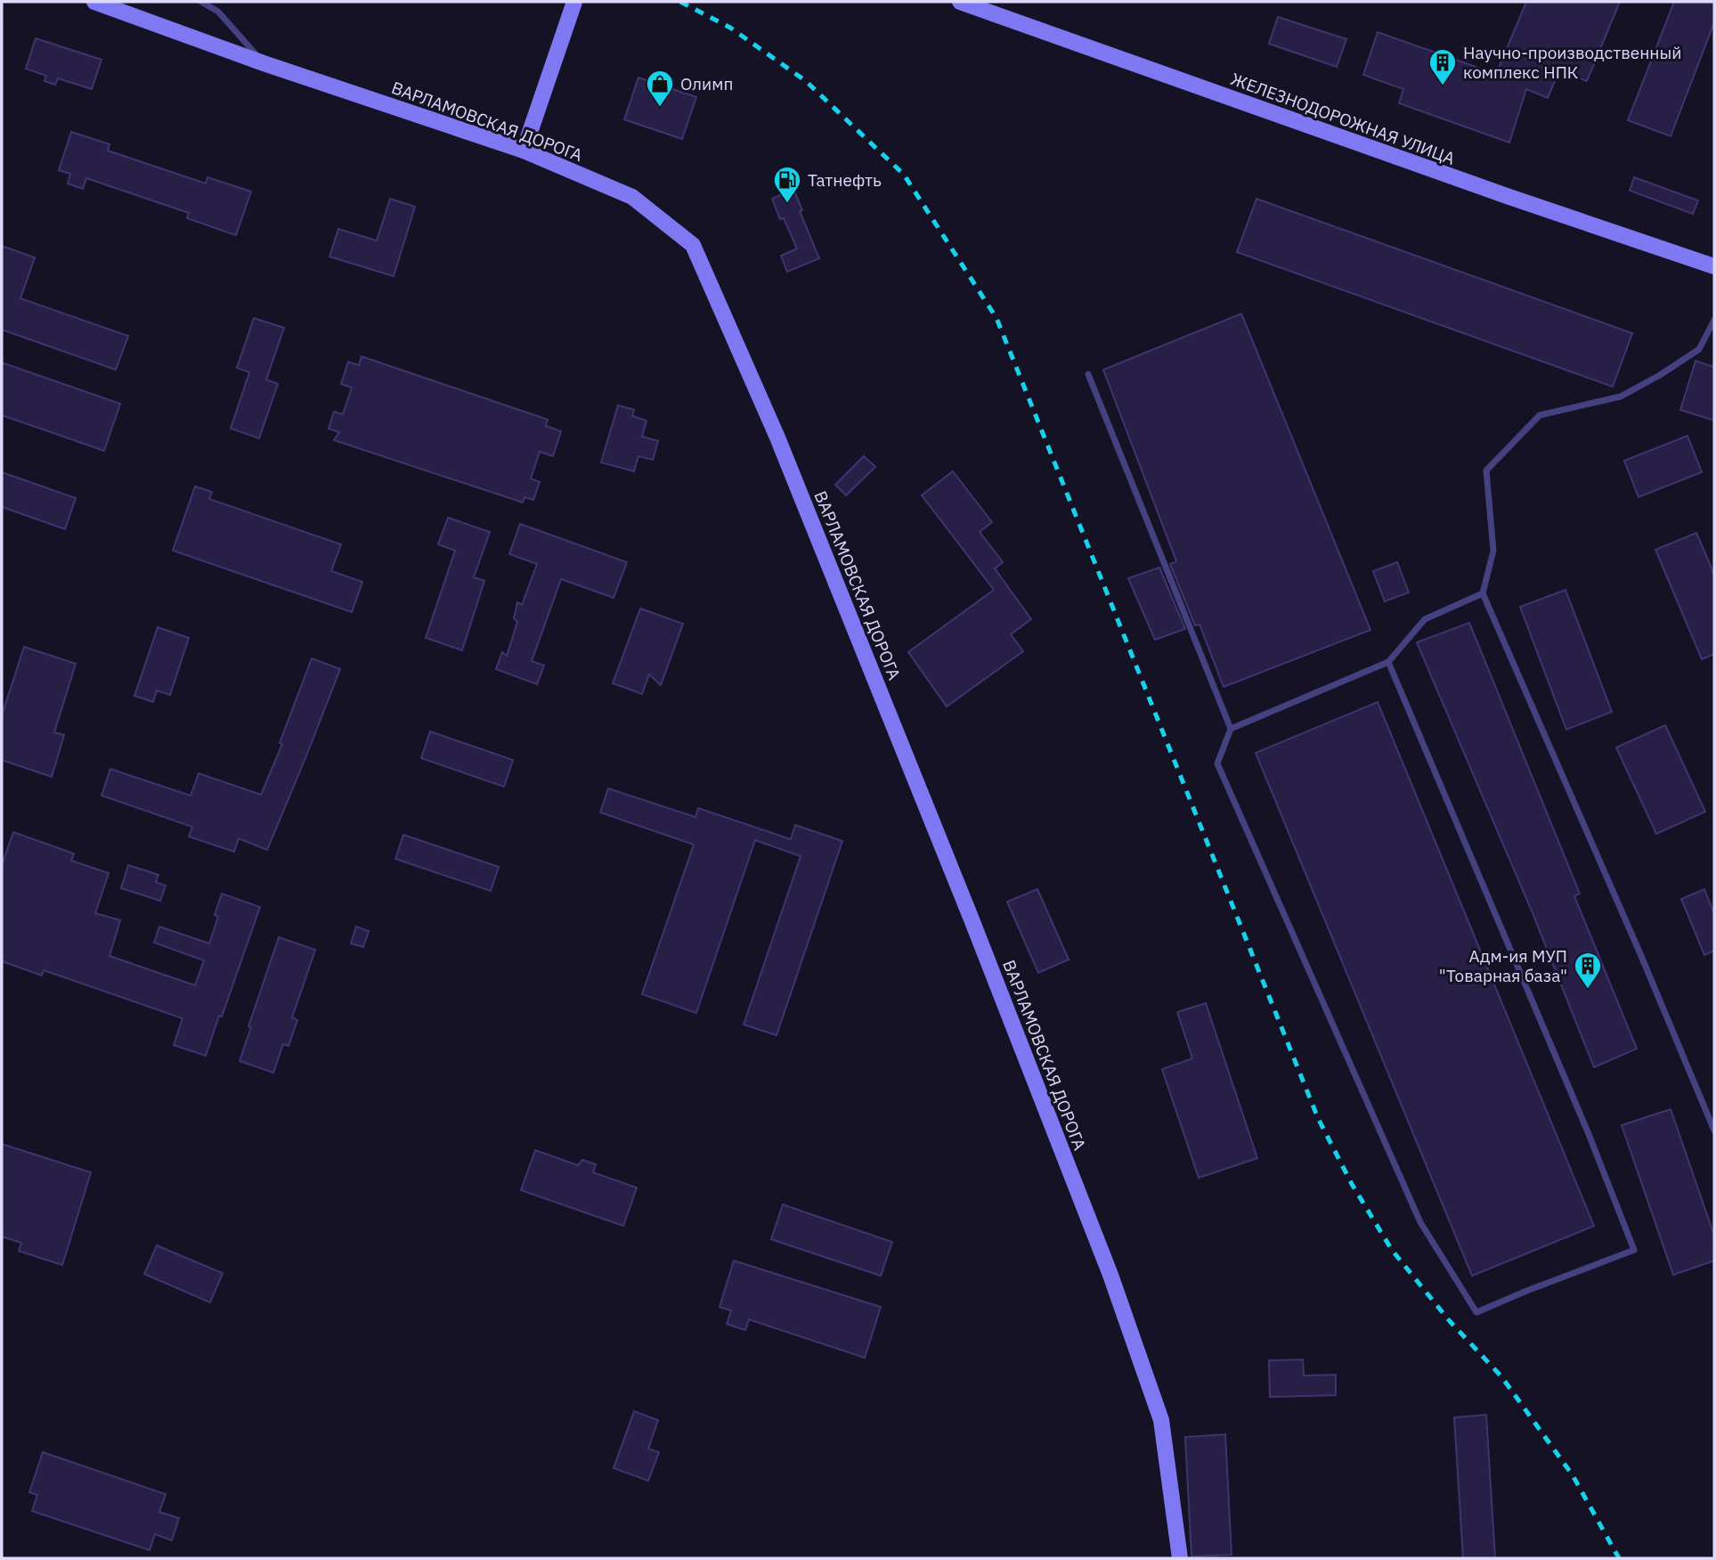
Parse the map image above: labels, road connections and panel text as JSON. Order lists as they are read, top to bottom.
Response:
{
  "streets": {
    "street": ["ЖЕЛЕЗНОДОРОЖНАЯ УЛИЦА", "ВАРЛАМОВСКАЯ ДОРОГА"]
  },
  "places": {
    "building": ["Научно-производственный комплекс НПК", "Адм-ия МУП \"Товарная база\""],
    "shop": ["Олимп"],
    "fuel station": ["Татнефть"]
  }
}
